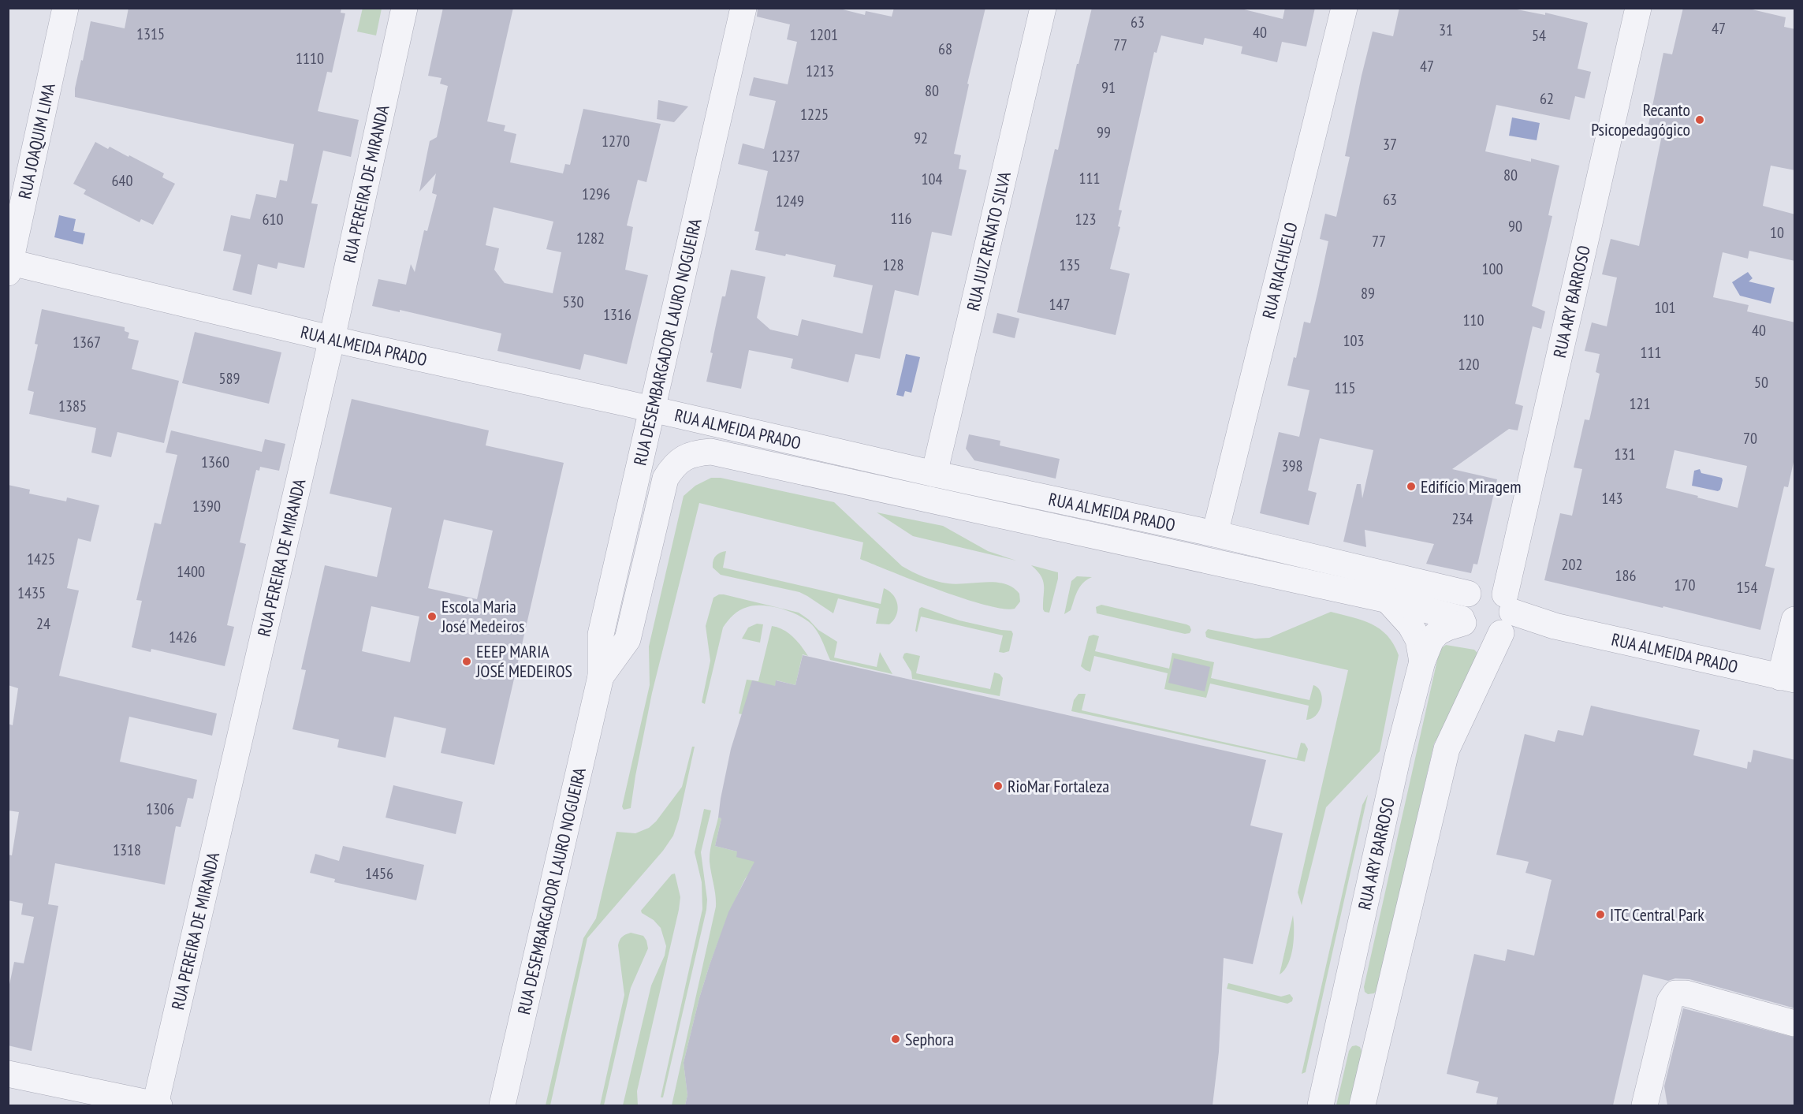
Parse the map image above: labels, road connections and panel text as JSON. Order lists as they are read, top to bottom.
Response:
{
  "streets": {
    "street": [
      "RUA JOAQUIM LIMA",
      "RUA PEREIRA DE MIRANDA",
      "RUA JUIZ RENATO SILVA",
      "RUA RIACHUELO",
      "RUA ARY BARROSO",
      "RUA DESEMBARGADOR LAURO NOGUEIRA",
      "RUA ALMEIDA PRADO"
    ]
  },
  "crossings": [
    ["RUA JOAQUIM LIMA", "RUA ALMEIDA PRADO"],
    ["RUA PEREIRA DE MIRANDA", "RUA ALMEIDA PRADO"],
    ["RUA JUIZ RENATO SILVA", "RUA ALMEIDA PRADO"],
    ["RUA RIACHUELO", "RUA ALMEIDA PRADO"],
    ["RUA ARY BARROSO", "RUA ALMEIDA PRADO"],
    ["RUA DESEMBARGADOR LAURO NOGUEIRA", "RUA ALMEIDA PRADO"]
  ],
  "places": [
    "Recanto Psicopedagógico",
    "Edifício Miragem",
    "Escola Maria José Medeiros",
    "EEEP MARIA JOSÉ MEDEIROS",
    "RioMar Fortaleza",
    "ITC Central Park",
    "Sephora"
  ],
  "house_numbers": [
    "63",
    "47",
    "31",
    "40",
    "1315",
    "1201",
    "54",
    "77",
    "68",
    "1110",
    "47",
    "1213",
    "91",
    "80",
    "62",
    "1225",
    "99",
    "92",
    "1270",
    "37",
    "1237",
    "80",
    "111",
    "104",
    "640",
    "1296",
    "63",
    "1249",
    "116",
    "610",
    "123",
    "90",
    "10",
    "1282",
    "77",
    "128",
    "135",
    "100",
    "89",
    "530",
    "147",
    "101",
    "1316",
    "110",
    "40",
    "103",
    "1367",
    "111",
    "120",
    "589",
    "50",
    "115",
    "121",
    "1385",
    "70",
    "131",
    "1360",
    "398",
    "143",
    "1390",
    "234",
    "1425",
    "202",
    "1400",
    "186",
    "170",
    "154",
    "1435",
    "24",
    "1426",
    "1306",
    "1318",
    "1456"
  ]
}
